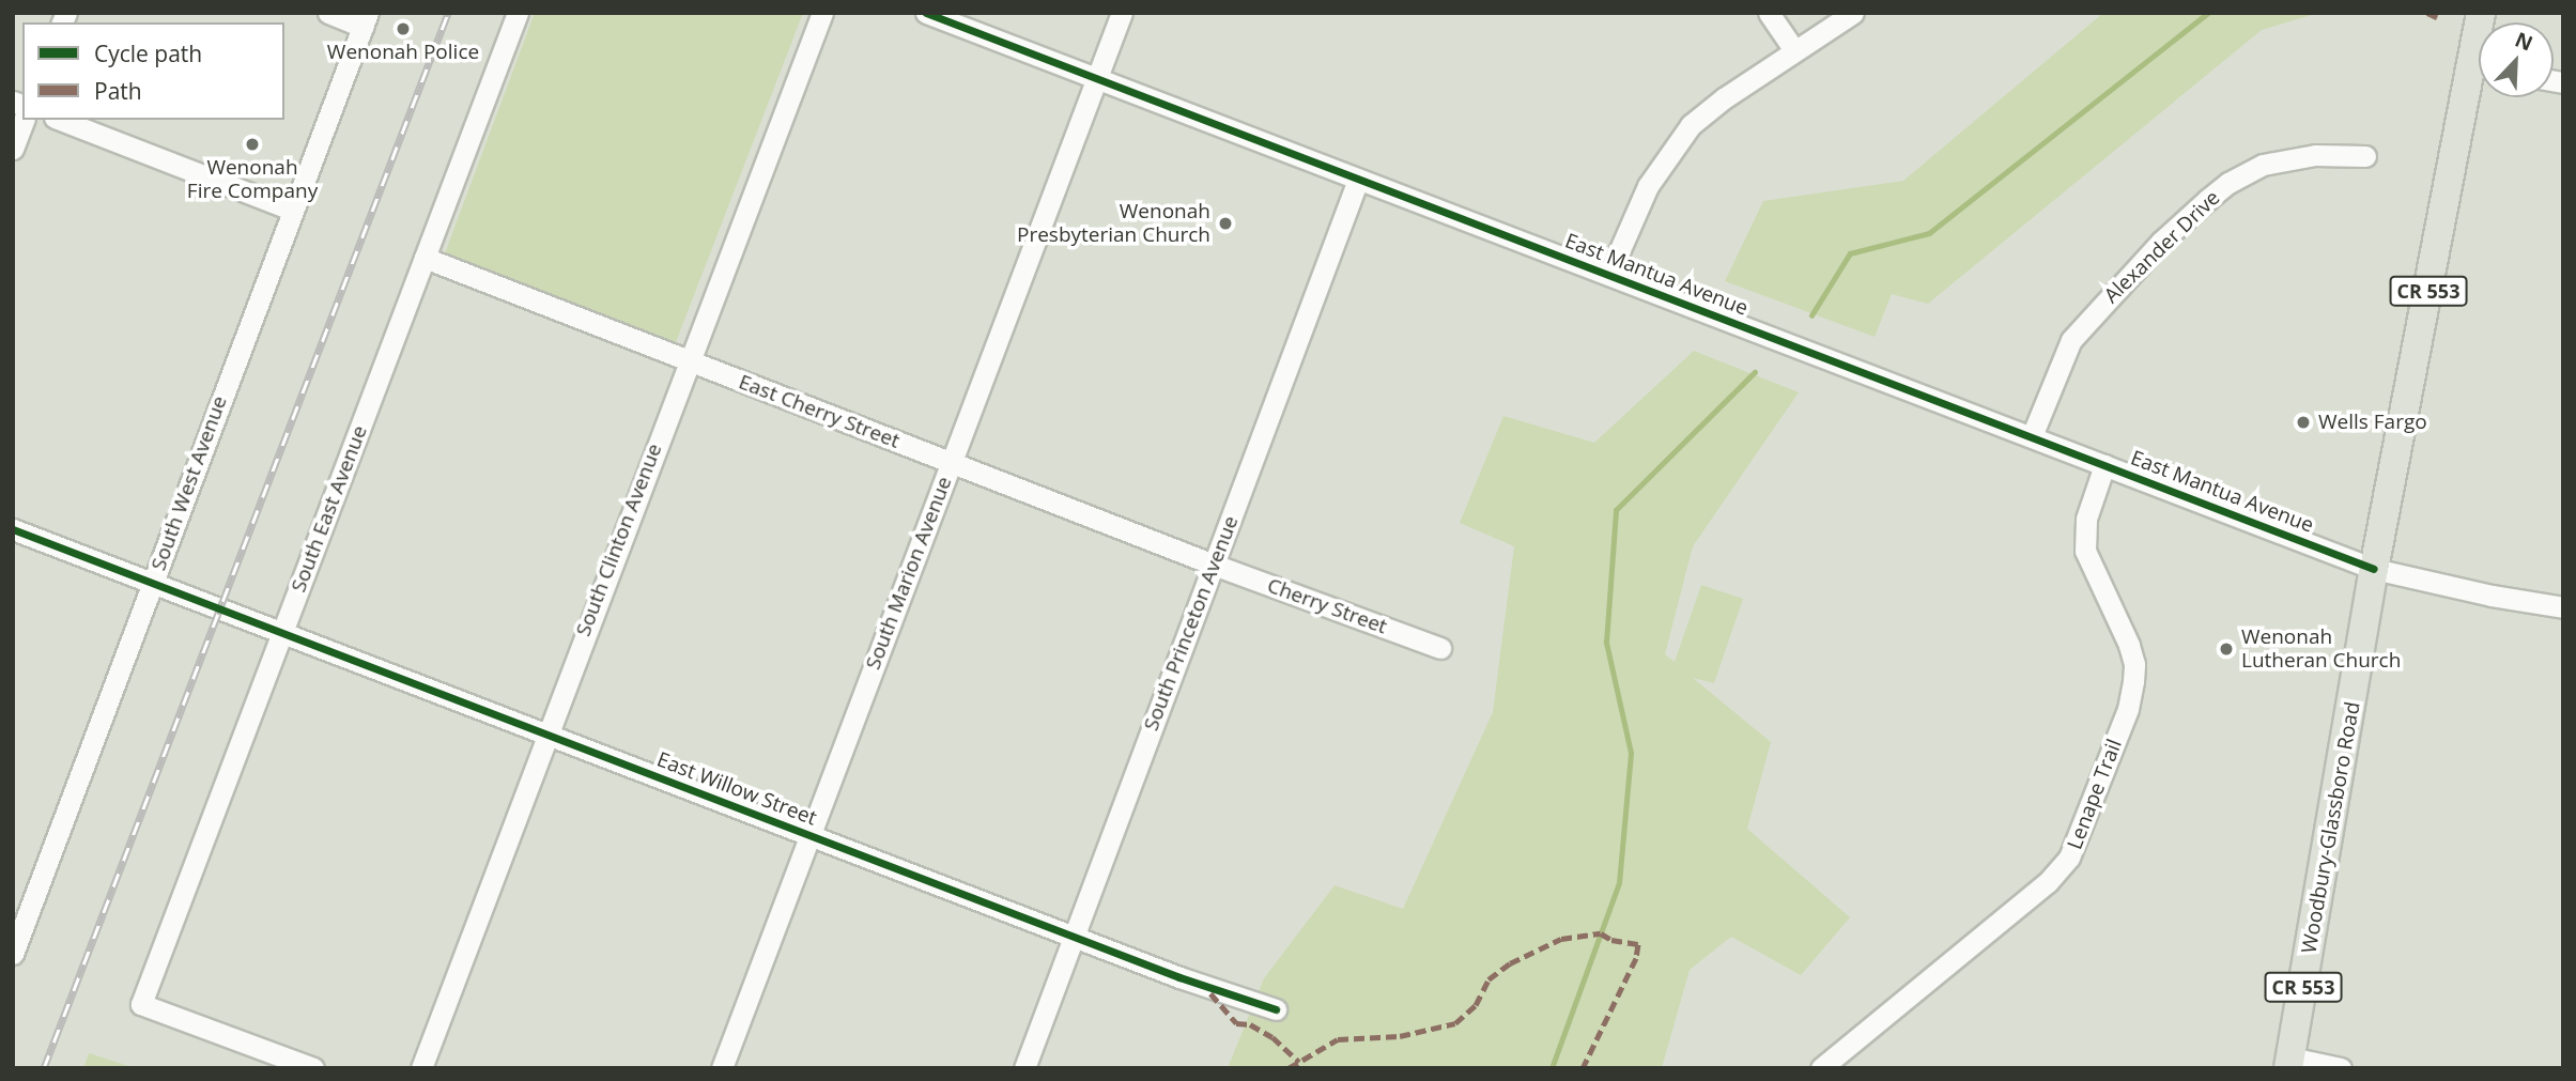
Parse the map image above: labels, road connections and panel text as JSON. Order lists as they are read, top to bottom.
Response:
{
  "streets": {
    "main road": ["CR 553", "Woodbury-Glassboro Road"],
    "street": [
      "Alexander Drive",
      "East Mantua Avenue",
      "East Cherry Street",
      "South West Avenue",
      "South East Avenue",
      "South Clinton Avenue",
      "South Marion Avenue",
      "Cherry Street",
      "South Princeton Avenue",
      "East Willow Street",
      "Lenape Trail"
    ]
  },
  "crossings": [
    ["Alexander Drive", "East Mantua Avenue"],
    ["East Mantua Avenue", "South Marion Avenue"],
    ["East Mantua Avenue", "South Princeton Avenue"],
    ["East Mantua Avenue", "Lenape Trail"],
    ["East Mantua Avenue", "Woodbury-Glassboro Road"],
    ["East Cherry Street", "South East Avenue"],
    ["East Cherry Street", "South Clinton Avenue"],
    ["East Cherry Street", "South Marion Avenue"],
    ["East Cherry Street", "Cherry Street"],
    ["East Cherry Street", "South Princeton Avenue"],
    ["South West Avenue", "East Willow Street"],
    ["South East Avenue", "East Willow Street"],
    ["South Clinton Avenue", "East Willow Street"],
    ["South Marion Avenue", "East Willow Street"],
    ["Cherry Street", "South Princeton Avenue"],
    ["South Princeton Avenue", "East Willow Street"]
  ],
  "places": [
    "Wenonah Police",
    "Wenonah Fire Company",
    "Wenonah Presbyterian Church",
    "Wells Fargo",
    "Wenonah Lutheran Church"
  ],
  "legend": ["Cycle path", "Path"],
  "north": "top right"
}
